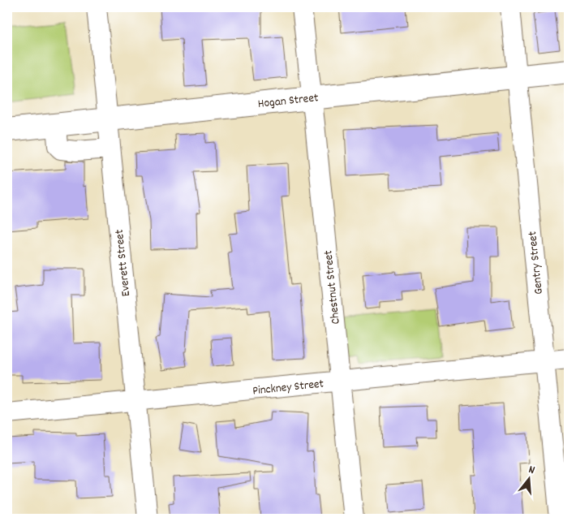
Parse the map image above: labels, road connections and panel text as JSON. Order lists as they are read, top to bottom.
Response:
{
  "streets": {
    "main road": ["Hogan Street"],
    "street": [
      "Everett Street",
      "Gentry Street",
      "Chestnut Street",
      "Pinckney Street"
    ]
  },
  "crossings": [
    ["Hogan Street", "Everett Street"],
    ["Hogan Street", "Gentry Street"],
    ["Hogan Street", "Chestnut Street"],
    ["Everett Street", "Pinckney Street"],
    ["Gentry Street", "Pinckney Street"],
    ["Chestnut Street", "Pinckney Street"]
  ],
  "north": "top"
}
